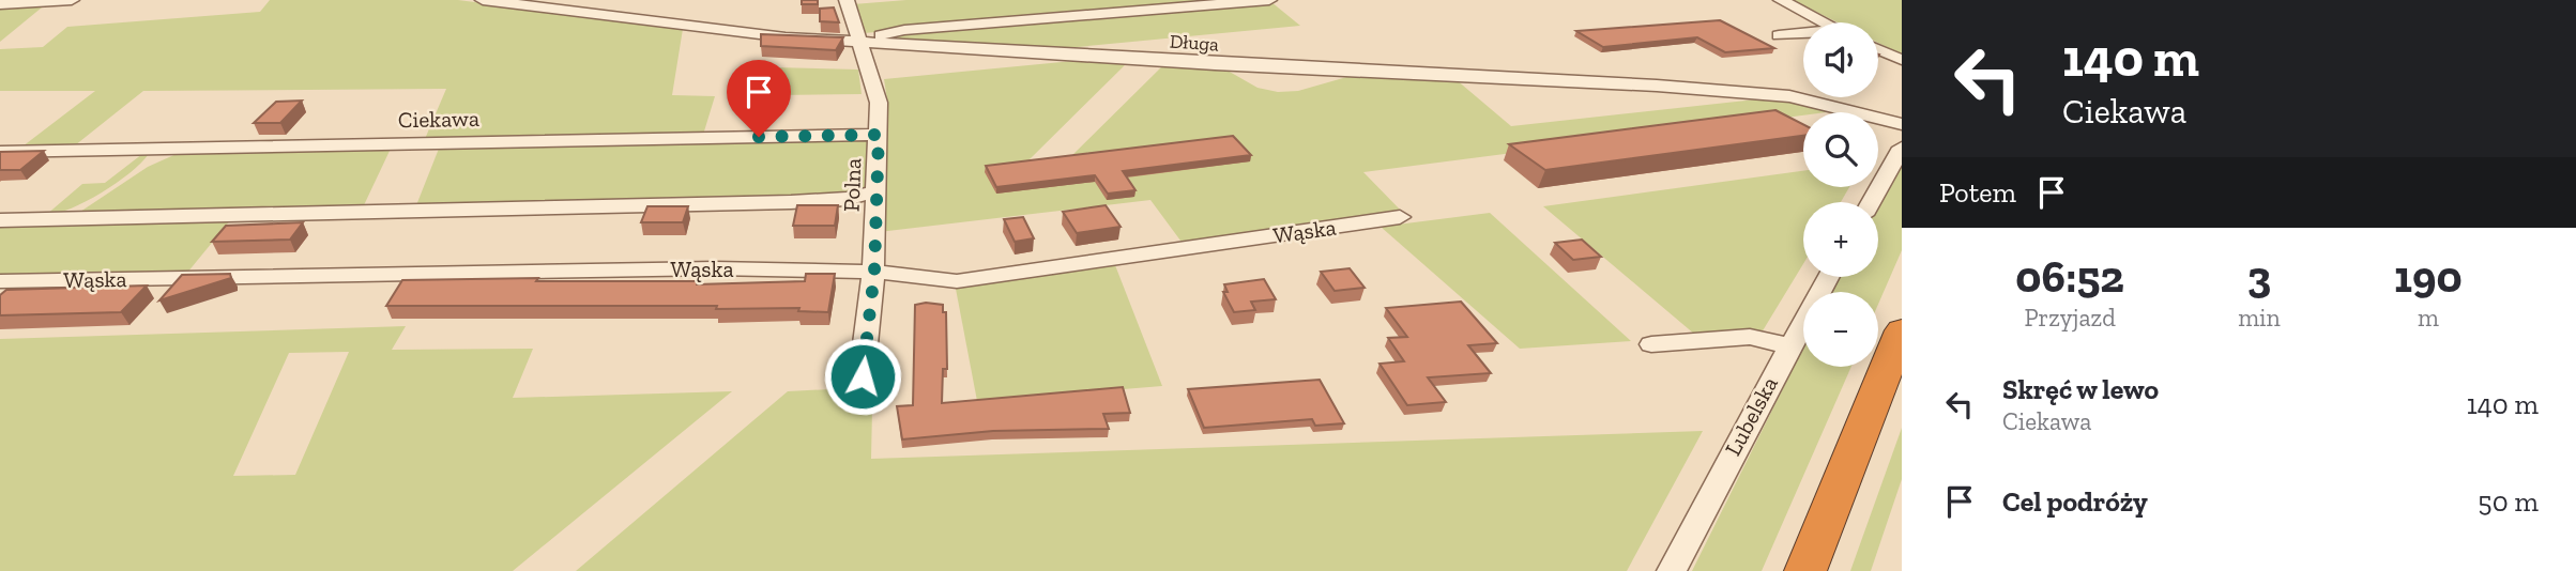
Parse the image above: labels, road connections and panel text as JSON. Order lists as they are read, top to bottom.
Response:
{
  "streets": {
    "street": [
      "Długa",
      "Ciekawa",
      "Polna",
      "Wąska",
      "Lubelska"
    ]
  },
  "crossings": [
    ["Długa", "Polna"],
    ["Ciekawa", "Polna"],
    ["Polna", "Wąska"]
  ],
  "page": {
    "turn": ["140 m", "Ciekawa"],
    "map_buttons": ["+", "−"],
    "then": "Potem",
    "eta": [
      "06:52",
      "Przyjazd",
      "3",
      "min",
      "190",
      "m"
    ],
    "list": [
      {
        "name": "Skręć w lewo",
        "note": "Ciekawa",
        "value": "140 m"
      },
      {
        "name": "Cel podróży",
        "value": "50 m"
      }
    ]
  }
}
